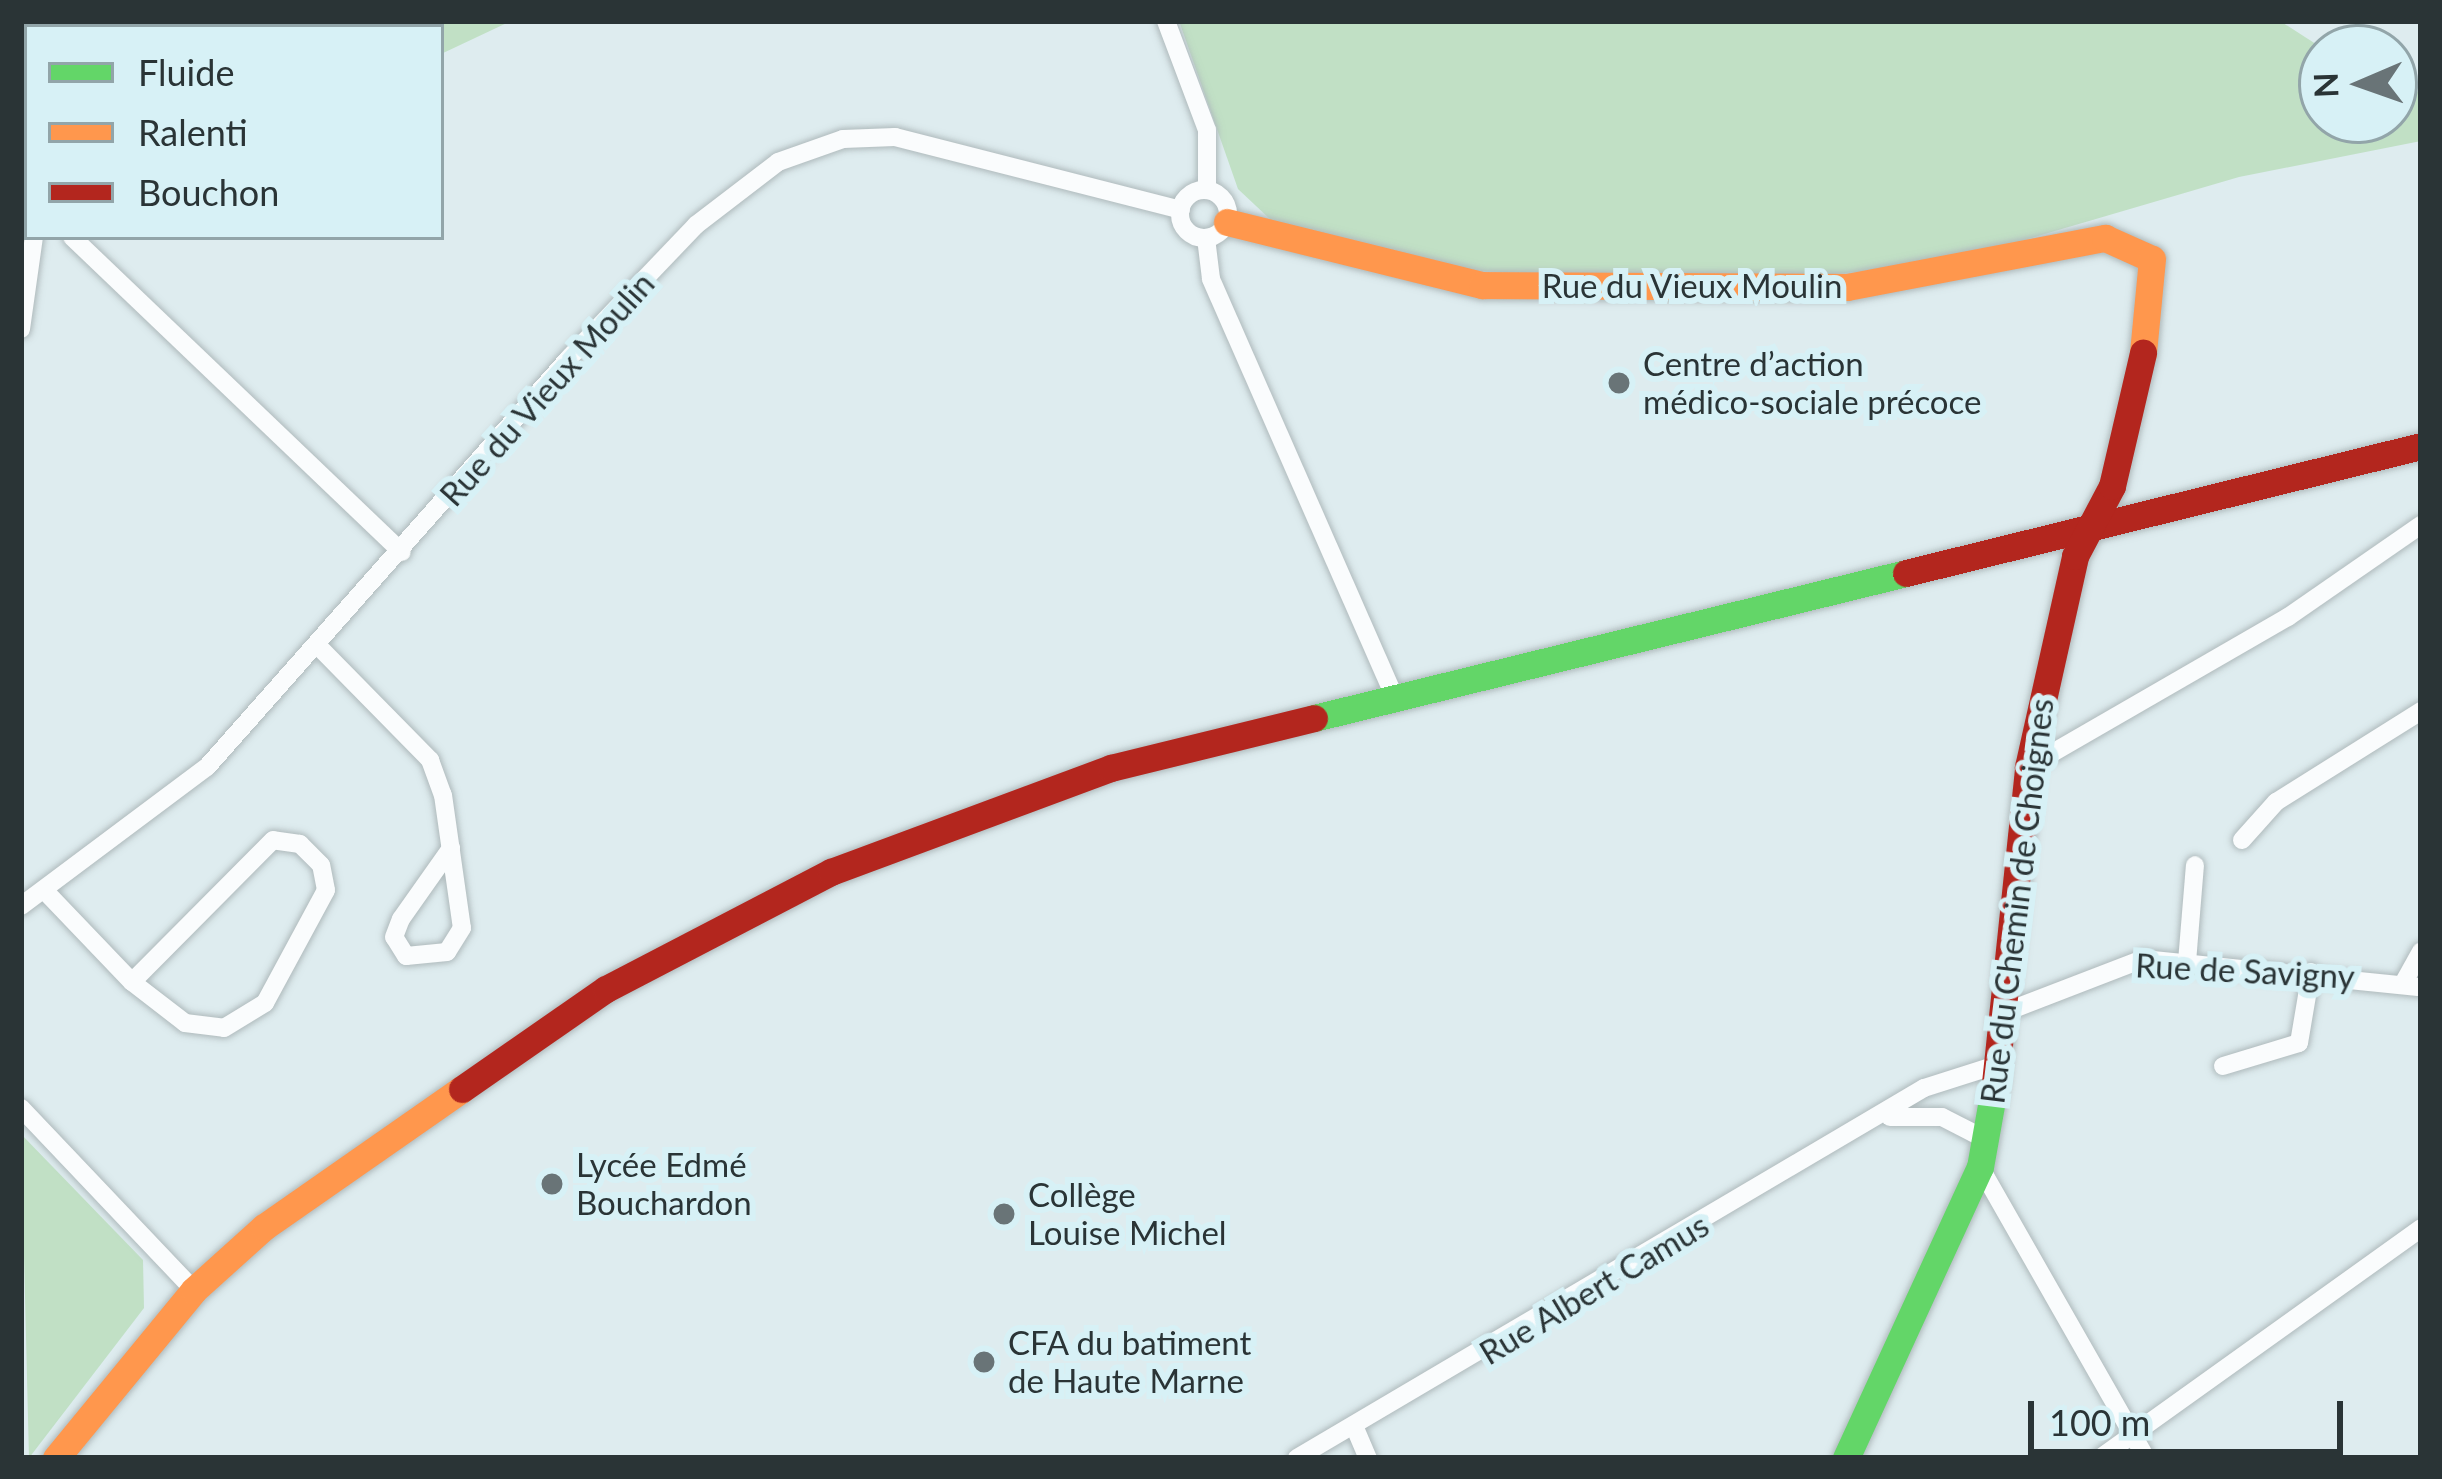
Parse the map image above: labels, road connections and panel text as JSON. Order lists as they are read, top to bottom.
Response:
{
  "streets": {
    "street": [
      "Rue du Vieux Moulin",
      "Rue du Chemin de Choignes",
      "Rue de Savigny",
      "Rue Albert Camus"
    ]
  },
  "crossings": [
    ["Rue du Vieux Moulin", "Rue du Chemin de Choignes"],
    ["Rue du Chemin de Choignes", "Rue de Savigny"],
    ["Rue du Chemin de Choignes", "Rue Albert Camus"]
  ],
  "places": [
    "Centre d’action médico-sociale précoce",
    "Lycée Edmé Bouchardon",
    "Collège Louise Michel",
    "CFA du batiment de Haute Marne"
  ],
  "legend": ["Fluide", "Ralenti", "Bouchon"],
  "scale_bar": "100 m",
  "north": "left"
}
